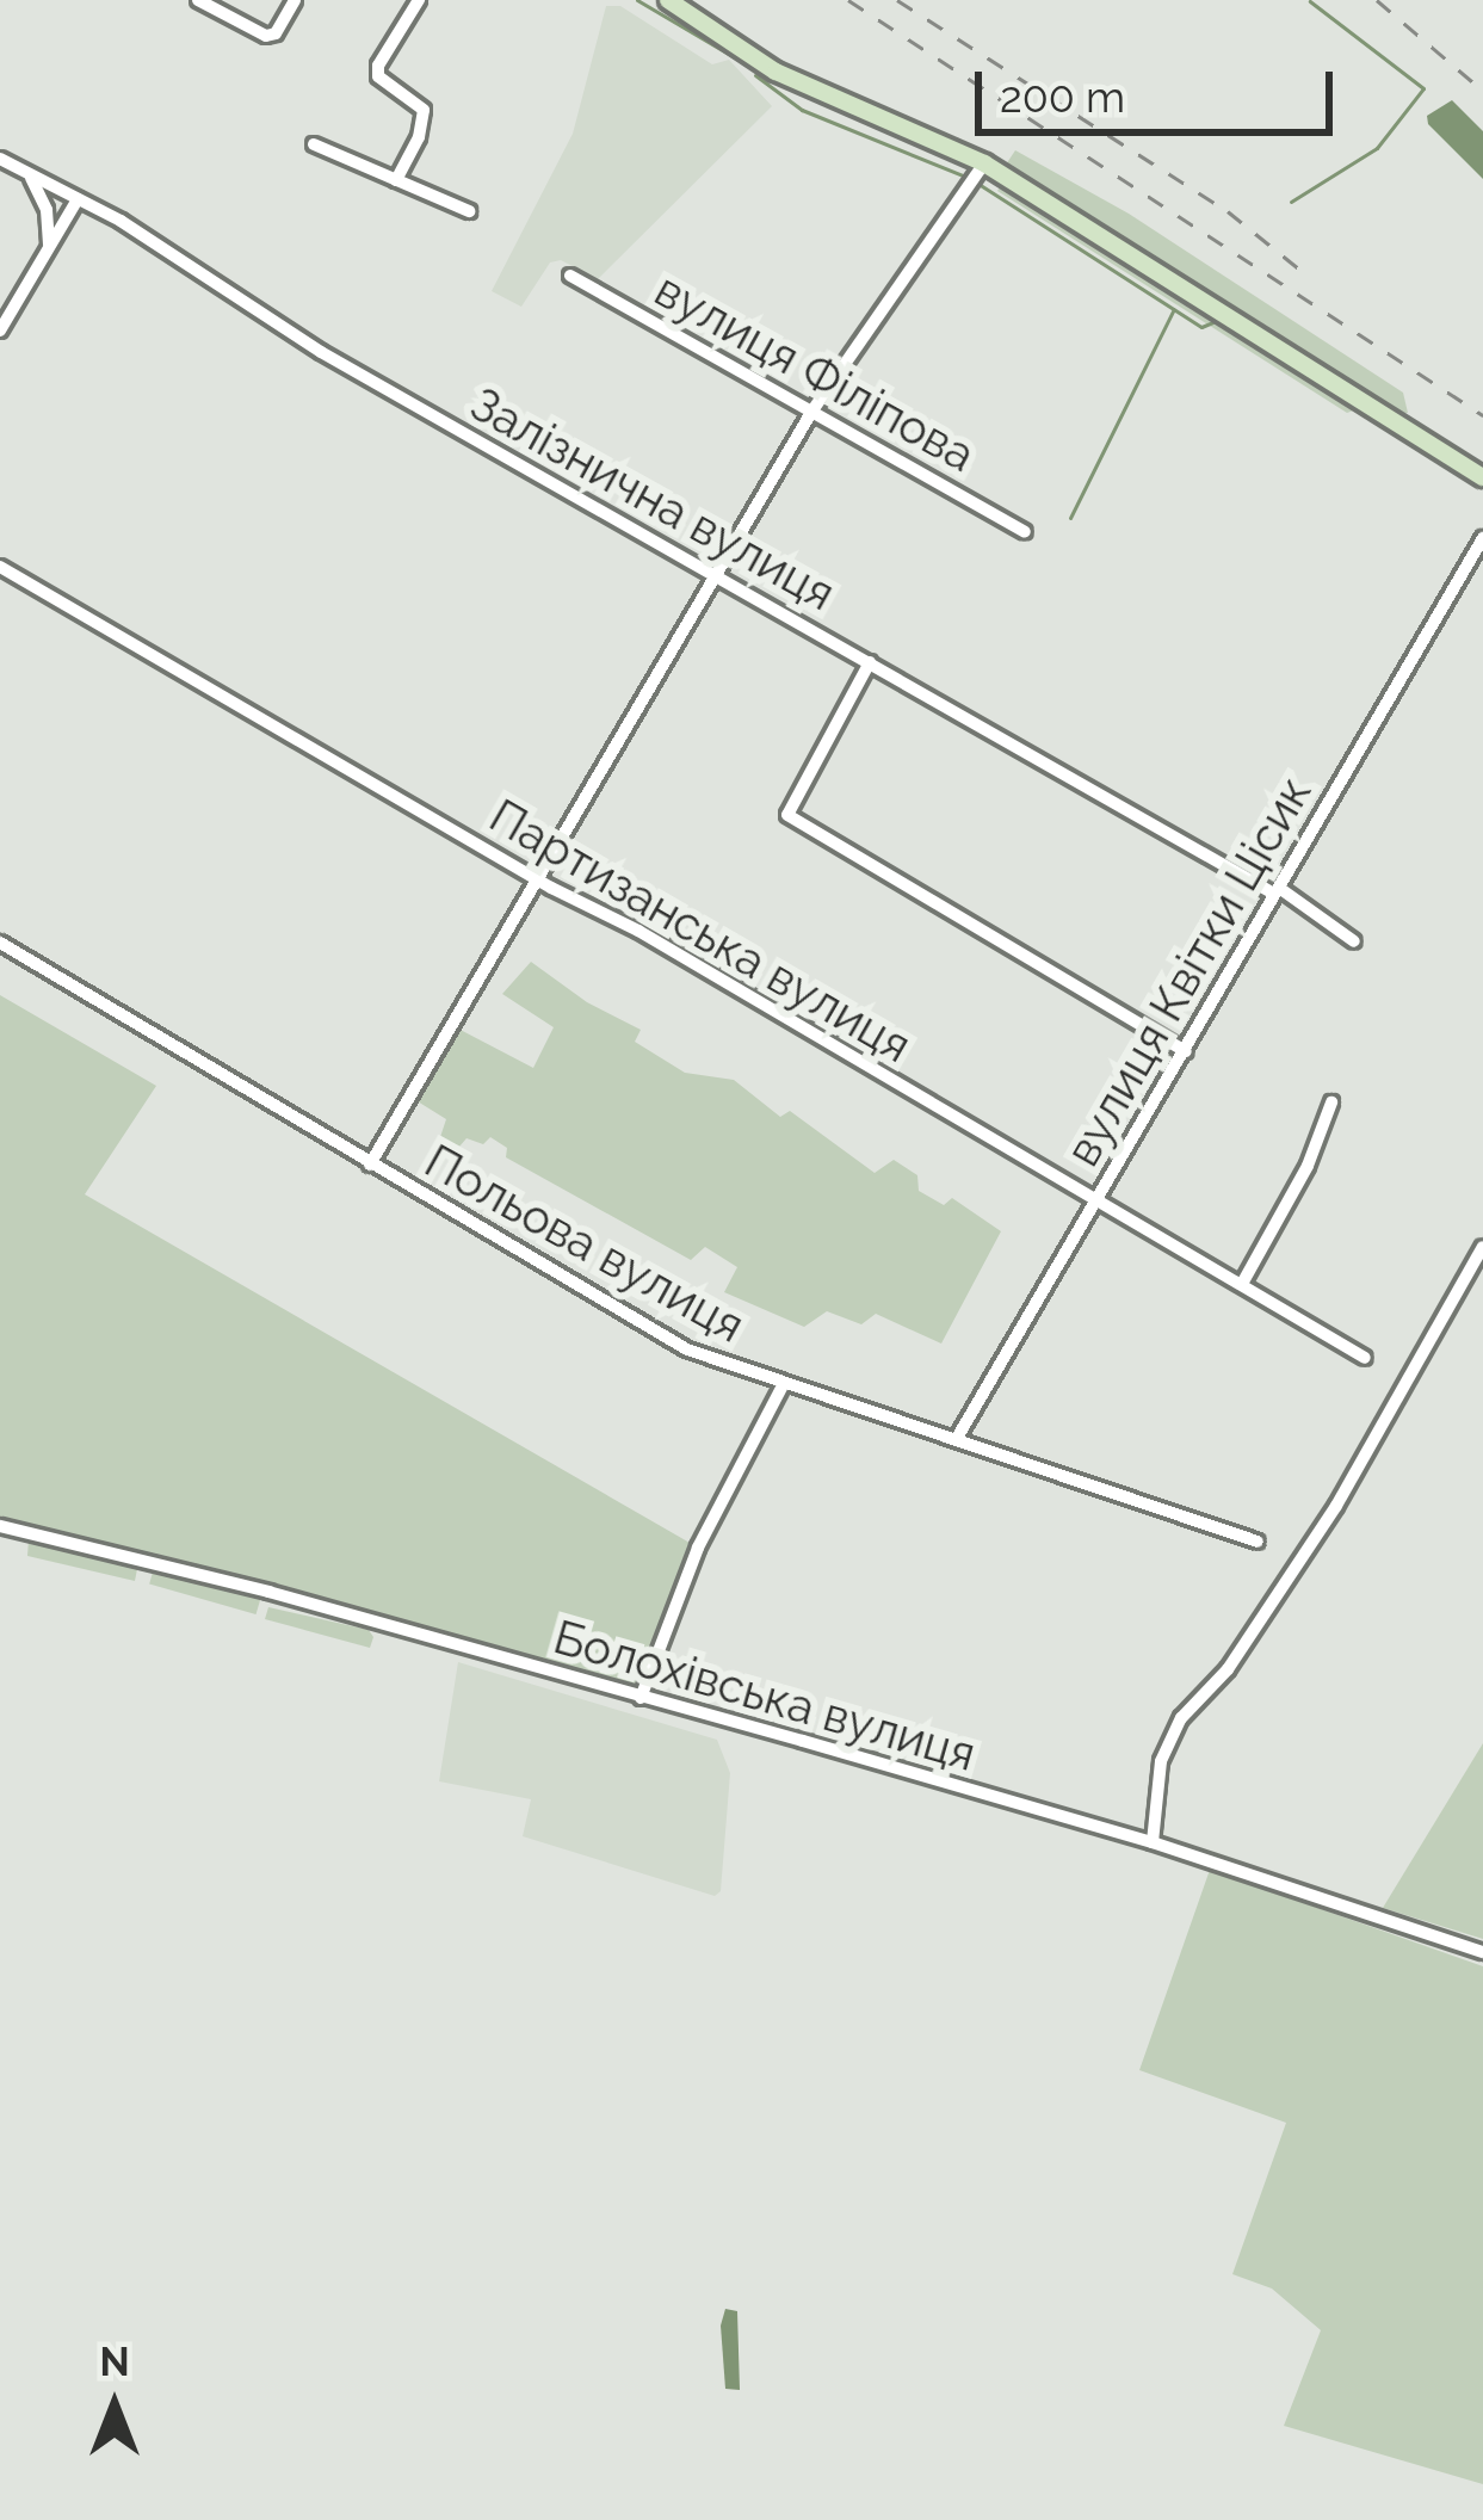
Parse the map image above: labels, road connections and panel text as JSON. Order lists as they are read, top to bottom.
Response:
{
  "streets": {
    "street": [
      "вулиця Філіпова",
      "Залізнична вулиця",
      "Партизанська вулиця",
      "вулиця Квітки Цісик",
      "Польова вулиця",
      "Болохівська вулиця"
    ]
  },
  "crossings": [
    ["Залізнична вулиця", "вулиця Квітки Цісик"],
    ["Партизанська вулиця", "вулиця Квітки Цісик"],
    ["вулиця Квітки Цісик", "Польова вулиця"]
  ],
  "scale_bar": "200 m",
  "north": "top"
}
